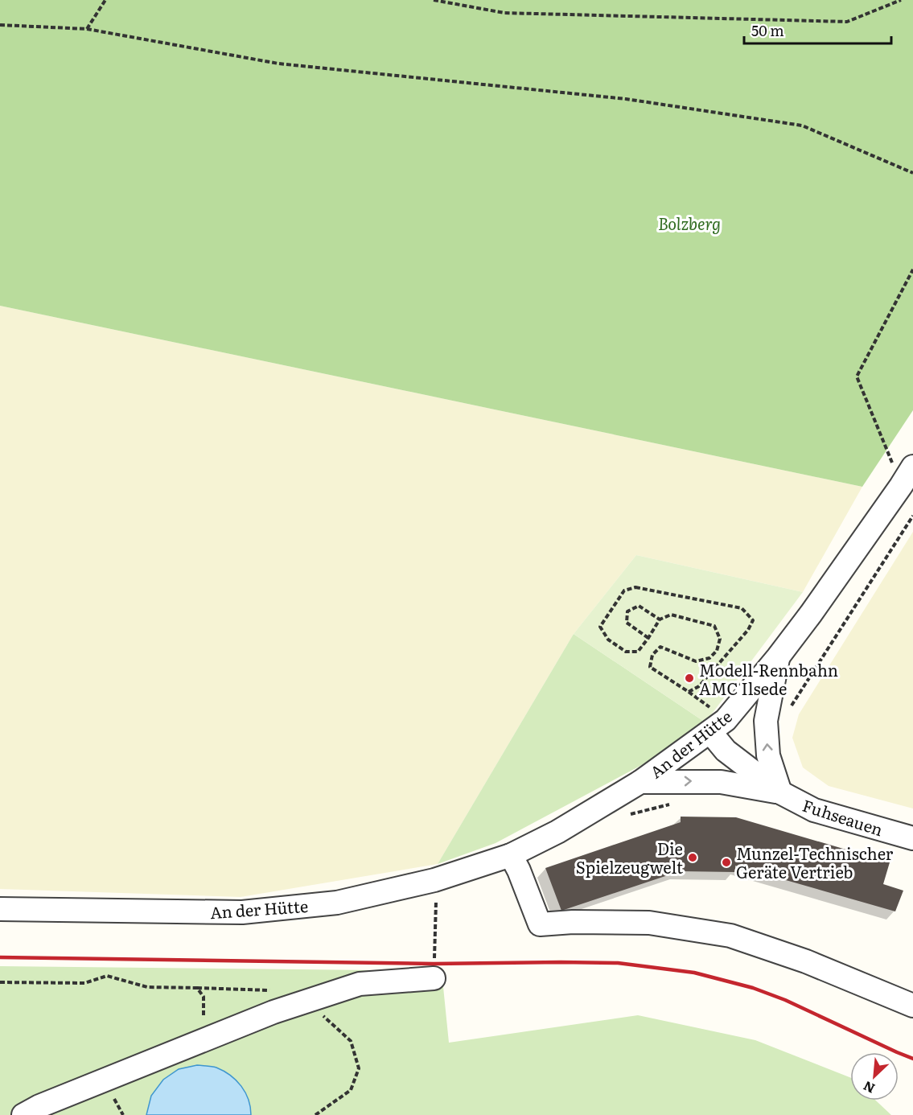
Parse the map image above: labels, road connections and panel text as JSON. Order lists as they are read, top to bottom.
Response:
{
  "streets": {
    "street": ["An der Hütte", "Fuhseauen"]
  },
  "crossings": [
    ["An der Hütte", "Fuhseauen"]
  ],
  "parks": ["Bolzberg"],
  "places": ["Modell-Rennbahn AMC Ilsede", "Die Spielzeugwelt", "Munzel-Technischer Geräte Vertrieb"],
  "scale_bar": "50 m",
  "north": "bottom left"
}
